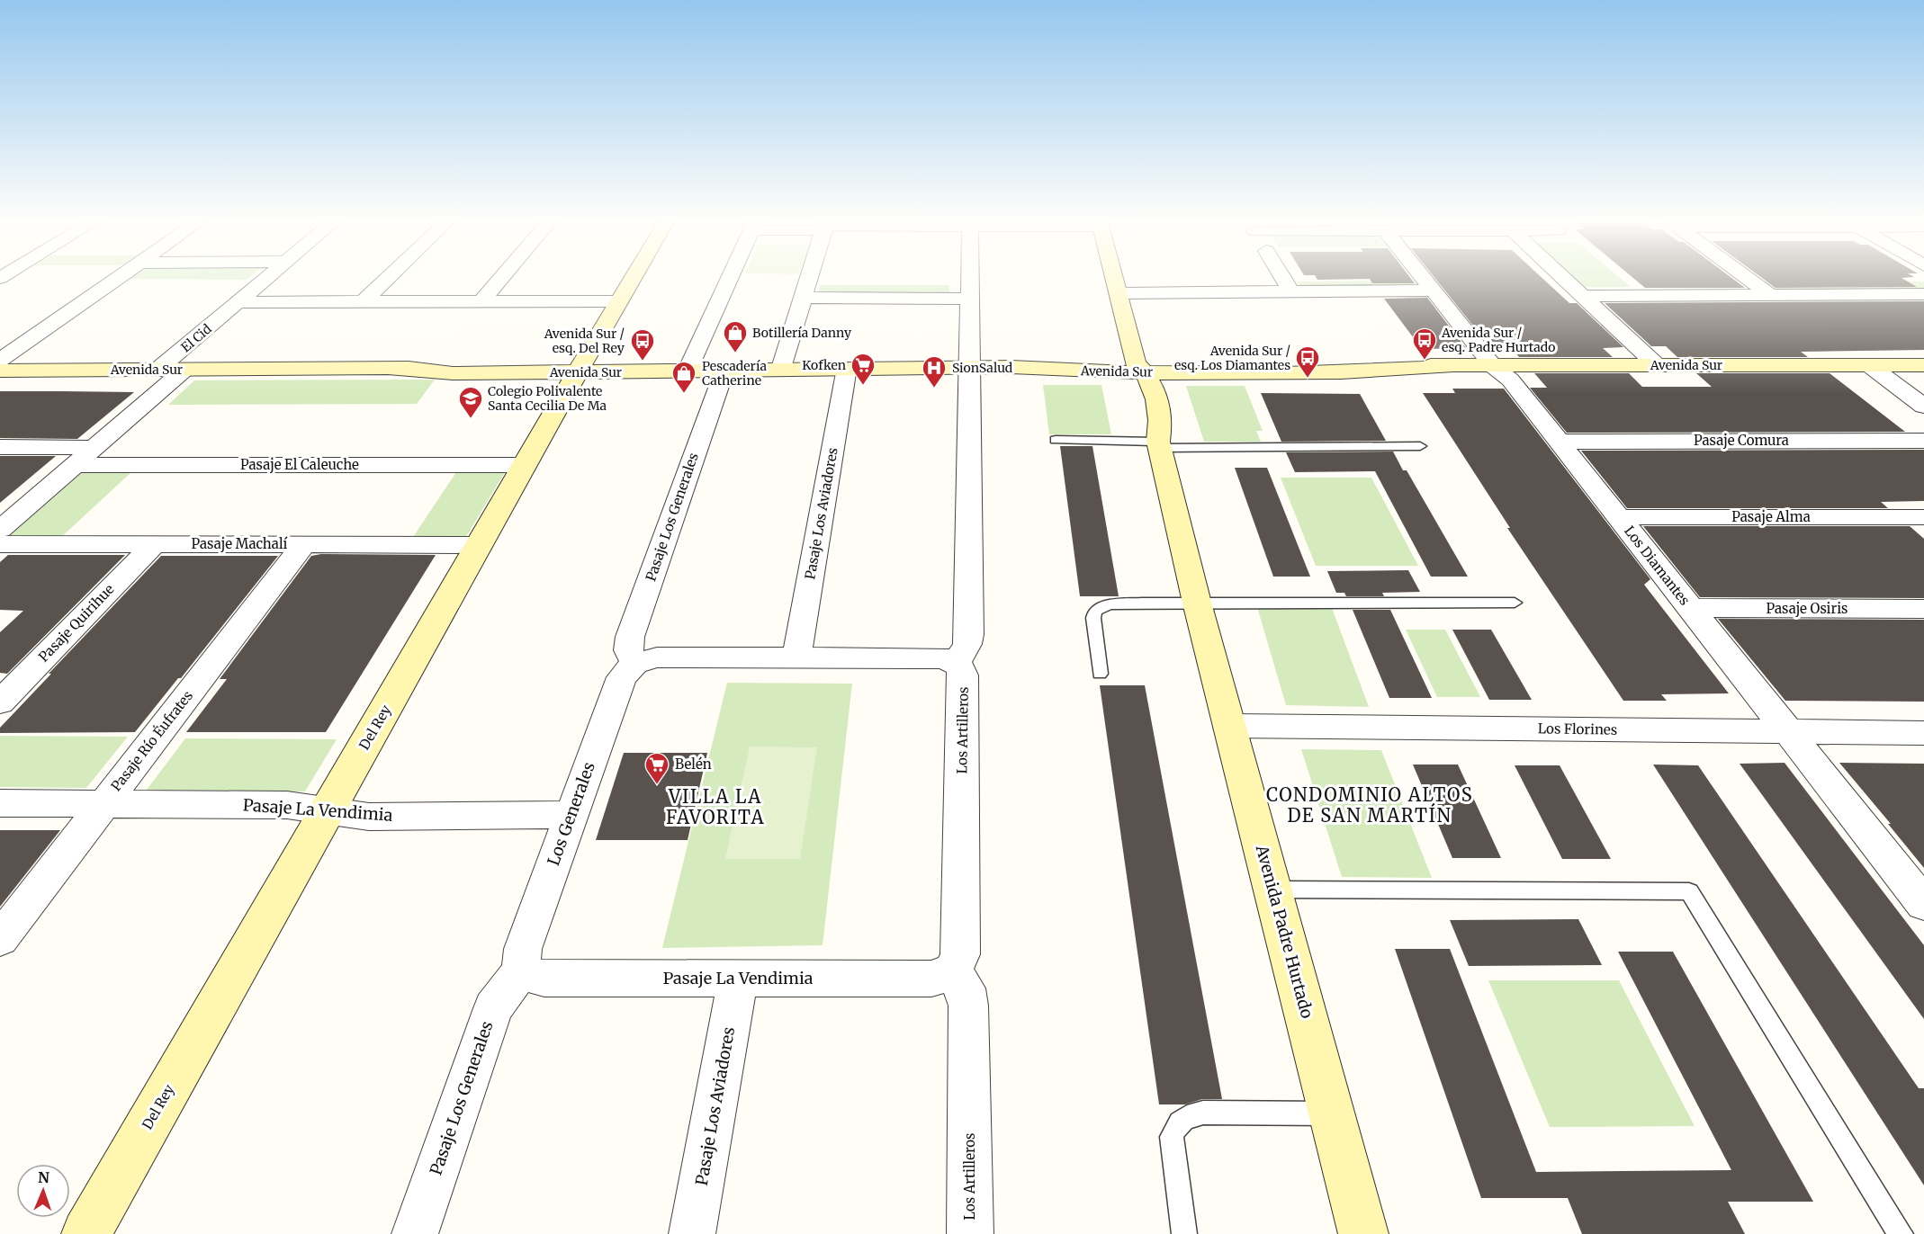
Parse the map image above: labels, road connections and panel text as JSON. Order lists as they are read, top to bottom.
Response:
{
  "streets": {
    "street": [
      "El Cid",
      "Avenida Sur",
      "Pasaje Comura",
      "Pasaje El Caleuche",
      "Pasaje Los Aviadores",
      "Pasaje Los Generales",
      "Pasaje Alma",
      "Pasaje Machalí",
      "Los Diamantes",
      "Pasaje Osiris",
      "Pasaje Quirihue",
      "Del Rey",
      "Los Florines",
      "Los Artilleros",
      "Pasaje Río Éufrates",
      "Pasaje La Vendimia",
      "Los Generales",
      "Avenida Padre Hurtado"
    ]
  },
  "crossings": [
    ["El Cid", "Avenida Sur"],
    ["El Cid", "Pasaje El Caleuche"],
    ["El Cid", "Pasaje Machalí"],
    ["Avenida Sur", "Pasaje Los Aviadores"],
    ["Avenida Sur", "Pasaje Los Generales"],
    ["Avenida Sur", "Los Diamantes"],
    ["Avenida Sur", "Del Rey"],
    ["Avenida Sur", "Avenida Padre Hurtado"],
    ["Pasaje Comura", "Los Diamantes"],
    ["Pasaje El Caleuche", "Del Rey"],
    ["Pasaje Los Aviadores", "Pasaje La Vendimia"],
    ["Pasaje Los Generales", "Pasaje La Vendimia"],
    ["Pasaje Los Generales", "Los Generales"],
    ["Pasaje Alma", "Los Diamantes"],
    ["Pasaje Machalí", "Pasaje Quirihue"],
    ["Pasaje Machalí", "Del Rey"],
    ["Pasaje Machalí", "Pasaje Río Éufrates"],
    ["Los Diamantes", "Pasaje Osiris"],
    ["Los Diamantes", "Los Florines"],
    ["Del Rey", "Pasaje La Vendimia"],
    ["Los Florines", "Avenida Padre Hurtado"],
    ["Los Artilleros", "Pasaje La Vendimia"],
    ["Pasaje Río Éufrates", "Pasaje La Vendimia"],
    ["Pasaje La Vendimia", "Los Generales"]
  ],
  "districts": ["CONDOMINIO ALTOS DE SAN MARTÍN", "VILLA LA FAVORITA"],
  "places": {
    "shop": ["Botillería Danny", "Pescadería Catherine"],
    "bus stop": ["Avenida Sur / esq. Padre Hurtado", "Avenida Sur / esq. Del Rey", "Avenida Sur / esq. Los Diamantes"],
    "supermarket": ["Kofken", "Belén"],
    "hospital": ["SionSalud"],
    "school or university": ["Colegio Polivalente Santa Cecilia De Ma"]
  },
  "north": "top"
}
